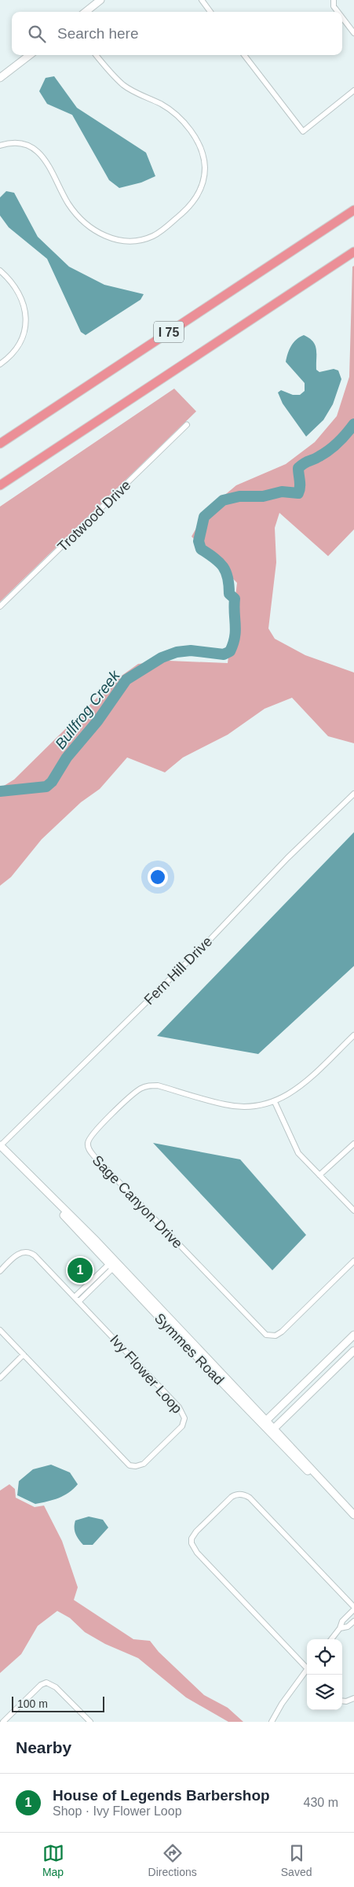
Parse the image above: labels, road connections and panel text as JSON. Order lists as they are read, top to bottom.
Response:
{
  "streets": {
    "highway": ["I 75"],
    "street": [
      "Trotwood Drive",
      "Fern Hill Drive",
      "Sage Canyon Drive",
      "Symmes Road",
      "Ivy Flower Loop"
    ]
  },
  "crossings": [
    ["Fern Hill Drive", "Symmes Road"]
  ],
  "water": ["Bullfrog Creek"],
  "scale_bar": "100 m",
  "page": {
    "search": "Search here",
    "pins": "1",
    "scale": "100 m",
    "heading": "Nearby",
    "list": [
      {
        "mark": "1",
        "name": "House of Legends Barbershop",
        "note": "Shop · Ivy Flower Loop",
        "value": "430 m"
      }
    ],
    "nav": ["Map", "Directions", "Saved"]
  }
}
